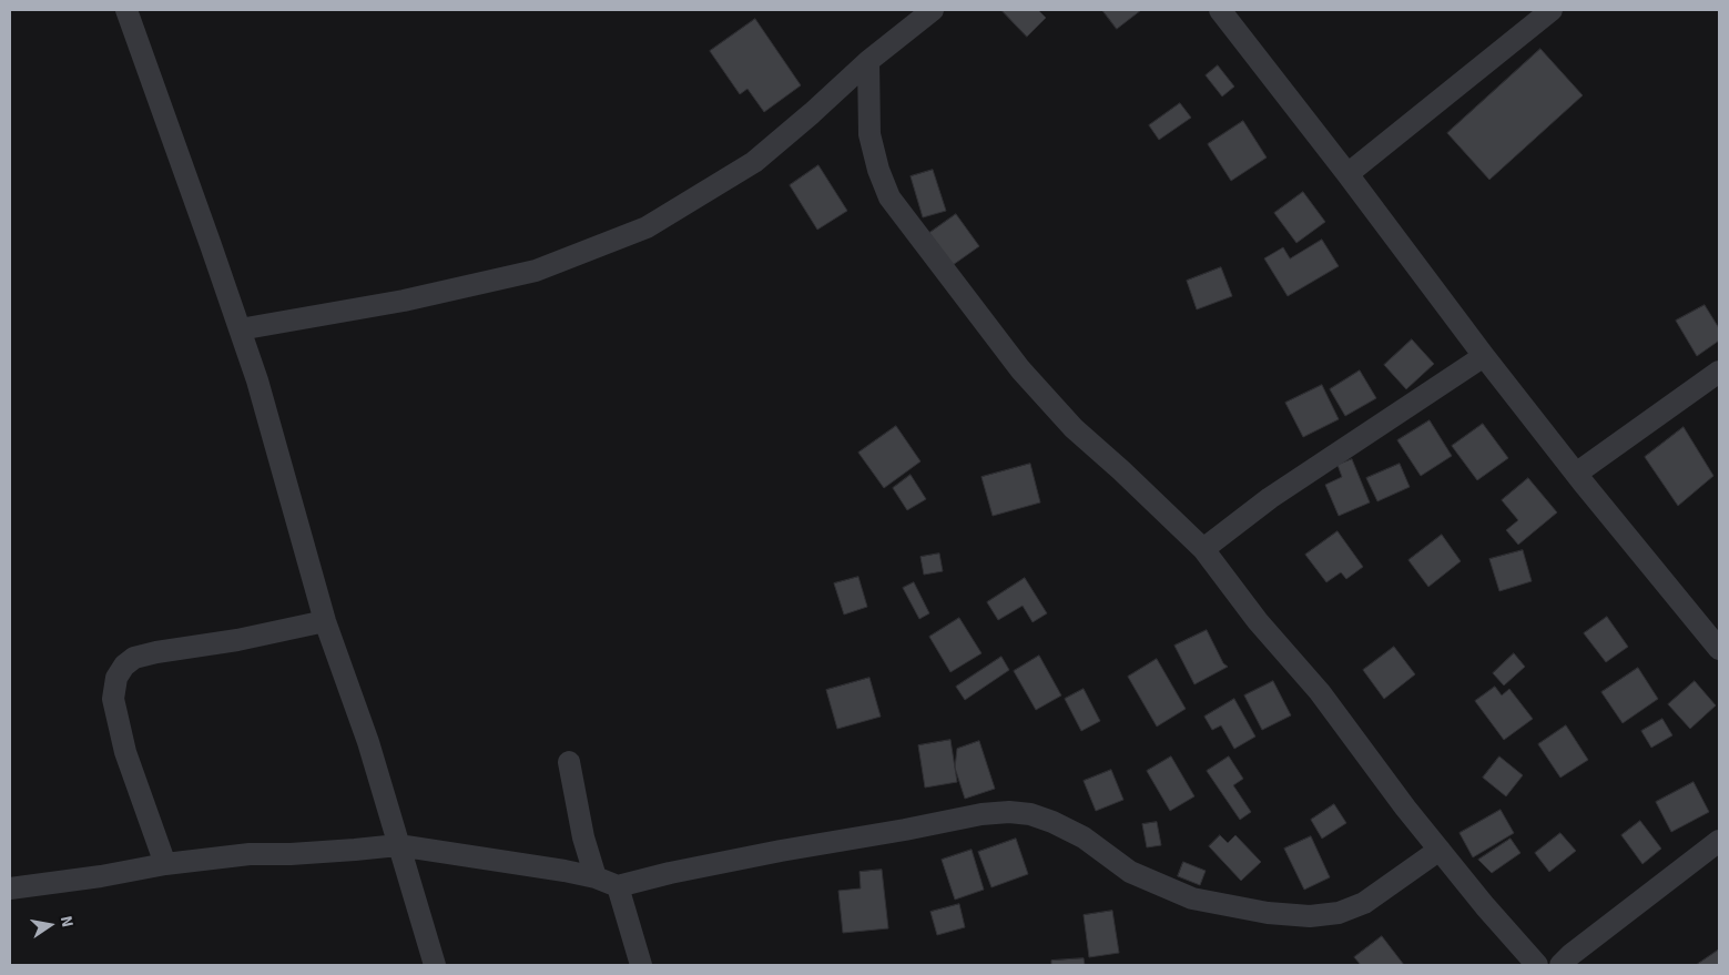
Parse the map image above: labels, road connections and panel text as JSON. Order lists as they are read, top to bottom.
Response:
{
  "north": "right"
}
